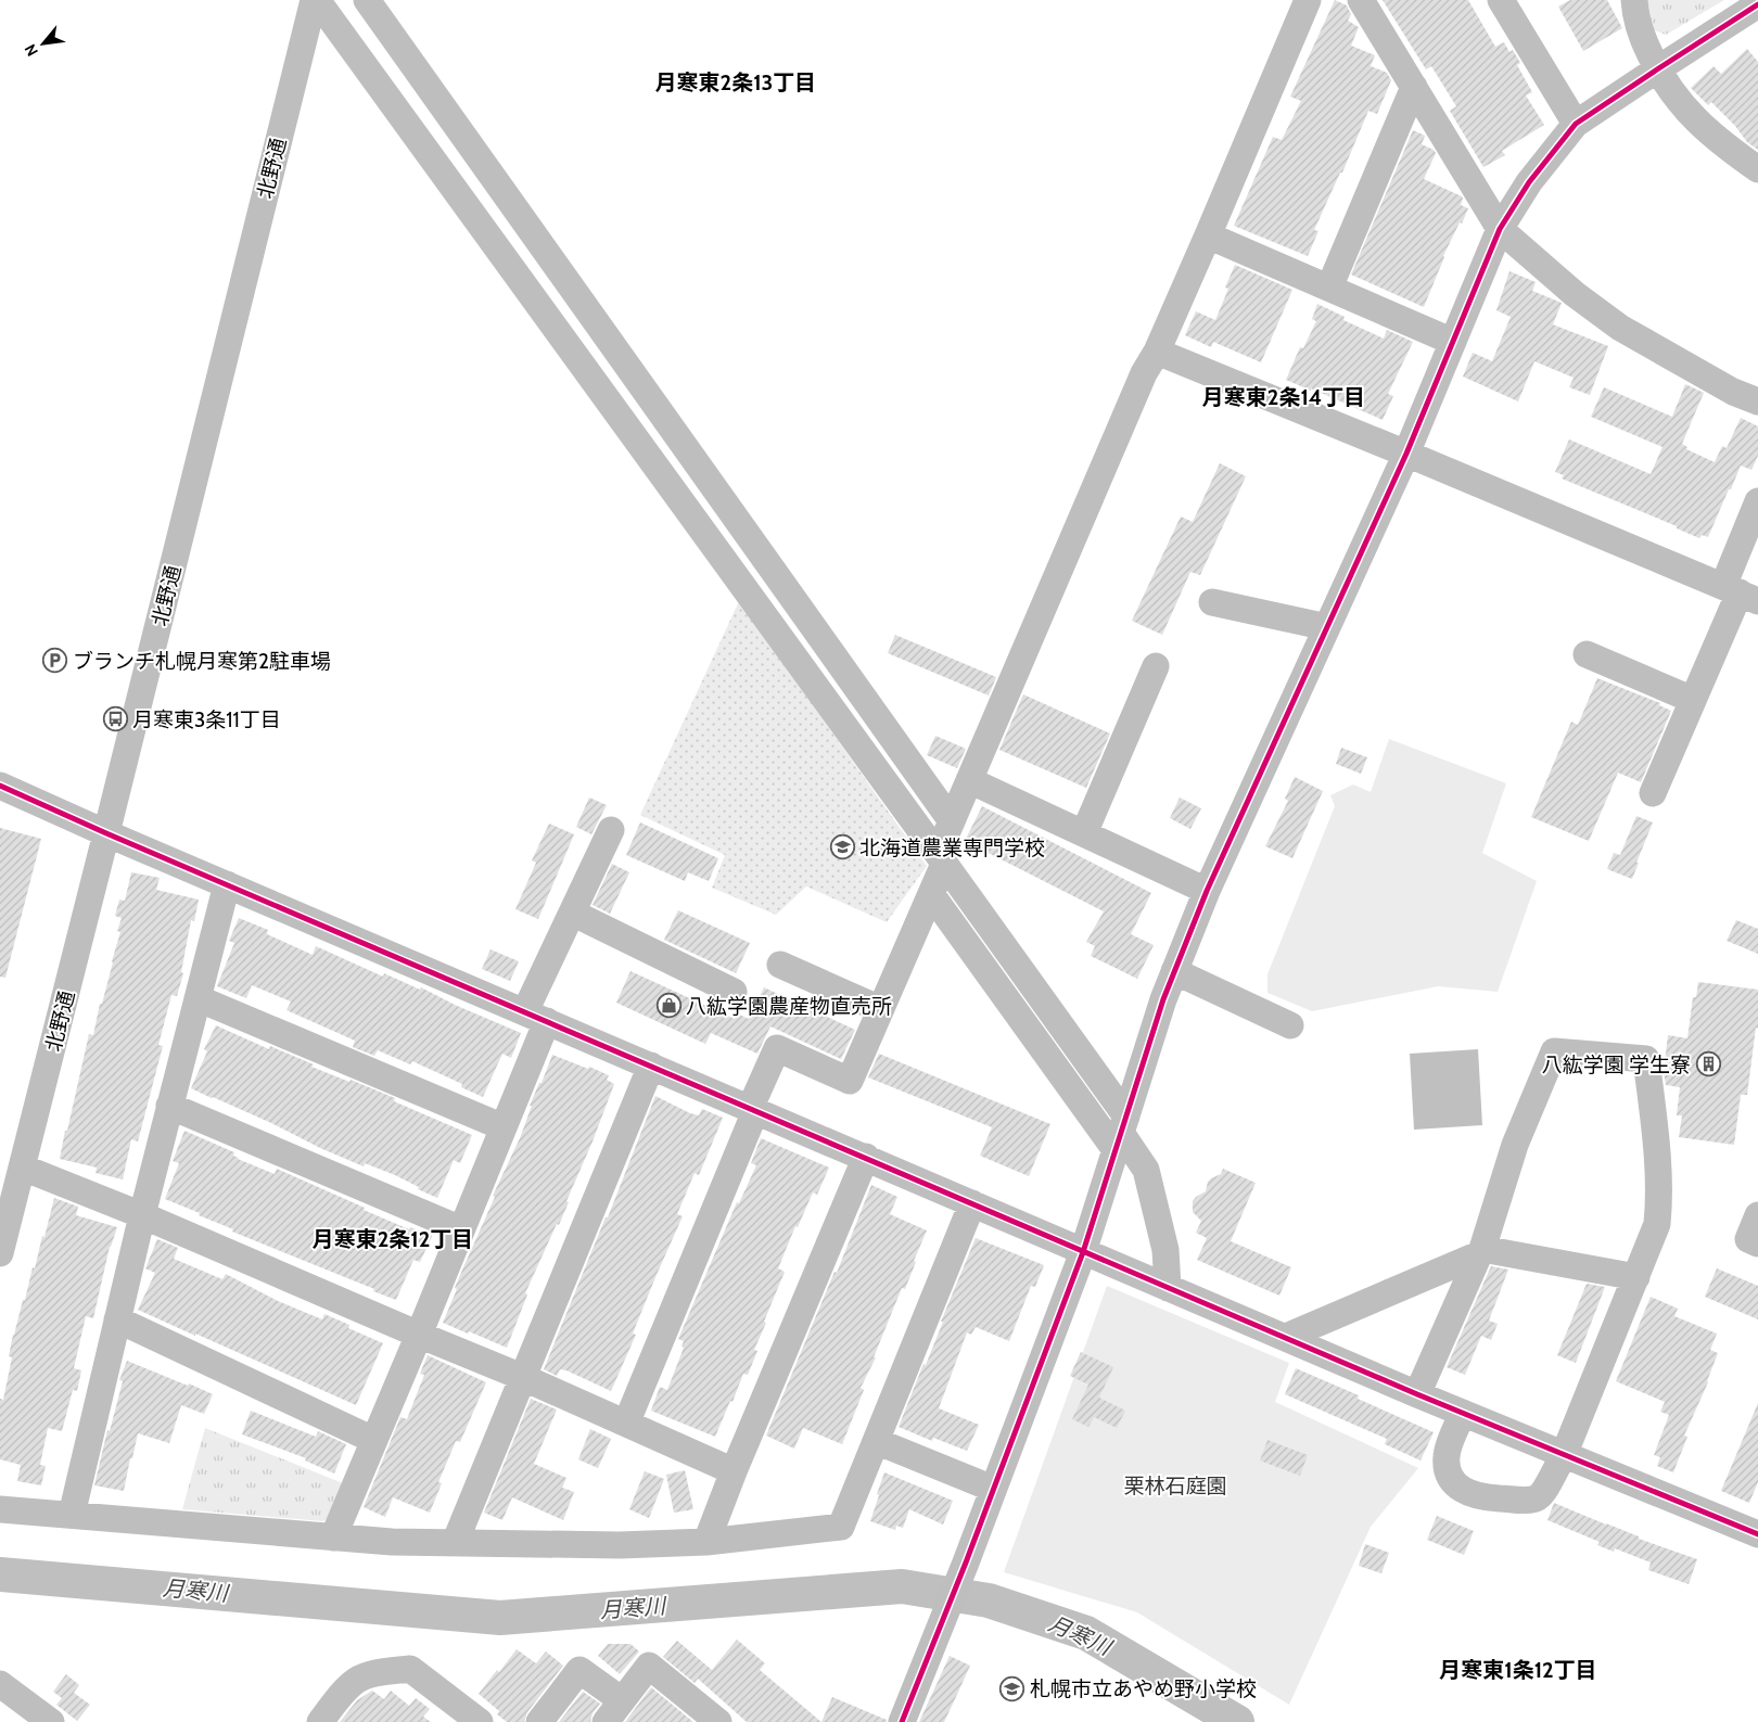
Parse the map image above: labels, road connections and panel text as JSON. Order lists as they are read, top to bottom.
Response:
{
  "streets": {
    "street": ["北野通"]
  },
  "districts": [
    "月寒東2条13丁目",
    "月寒東2条14丁目",
    "月寒東2条12丁目",
    "月寒東1条12丁目"
  ],
  "water": ["月寒川"],
  "parks": ["栗林石庭園"],
  "places": {
    "parking": ["ブランチ札幌月寒第2駐車場"],
    "bus stop": ["月寒東3条11丁目"],
    "school or university": ["北海道農業専門学校", "札幌市立あやめ野小学校"],
    "shop": ["八紘学園農産物直売所"],
    "building": ["八紘学園 学生寮"]
  },
  "north": "bottom left"
}
